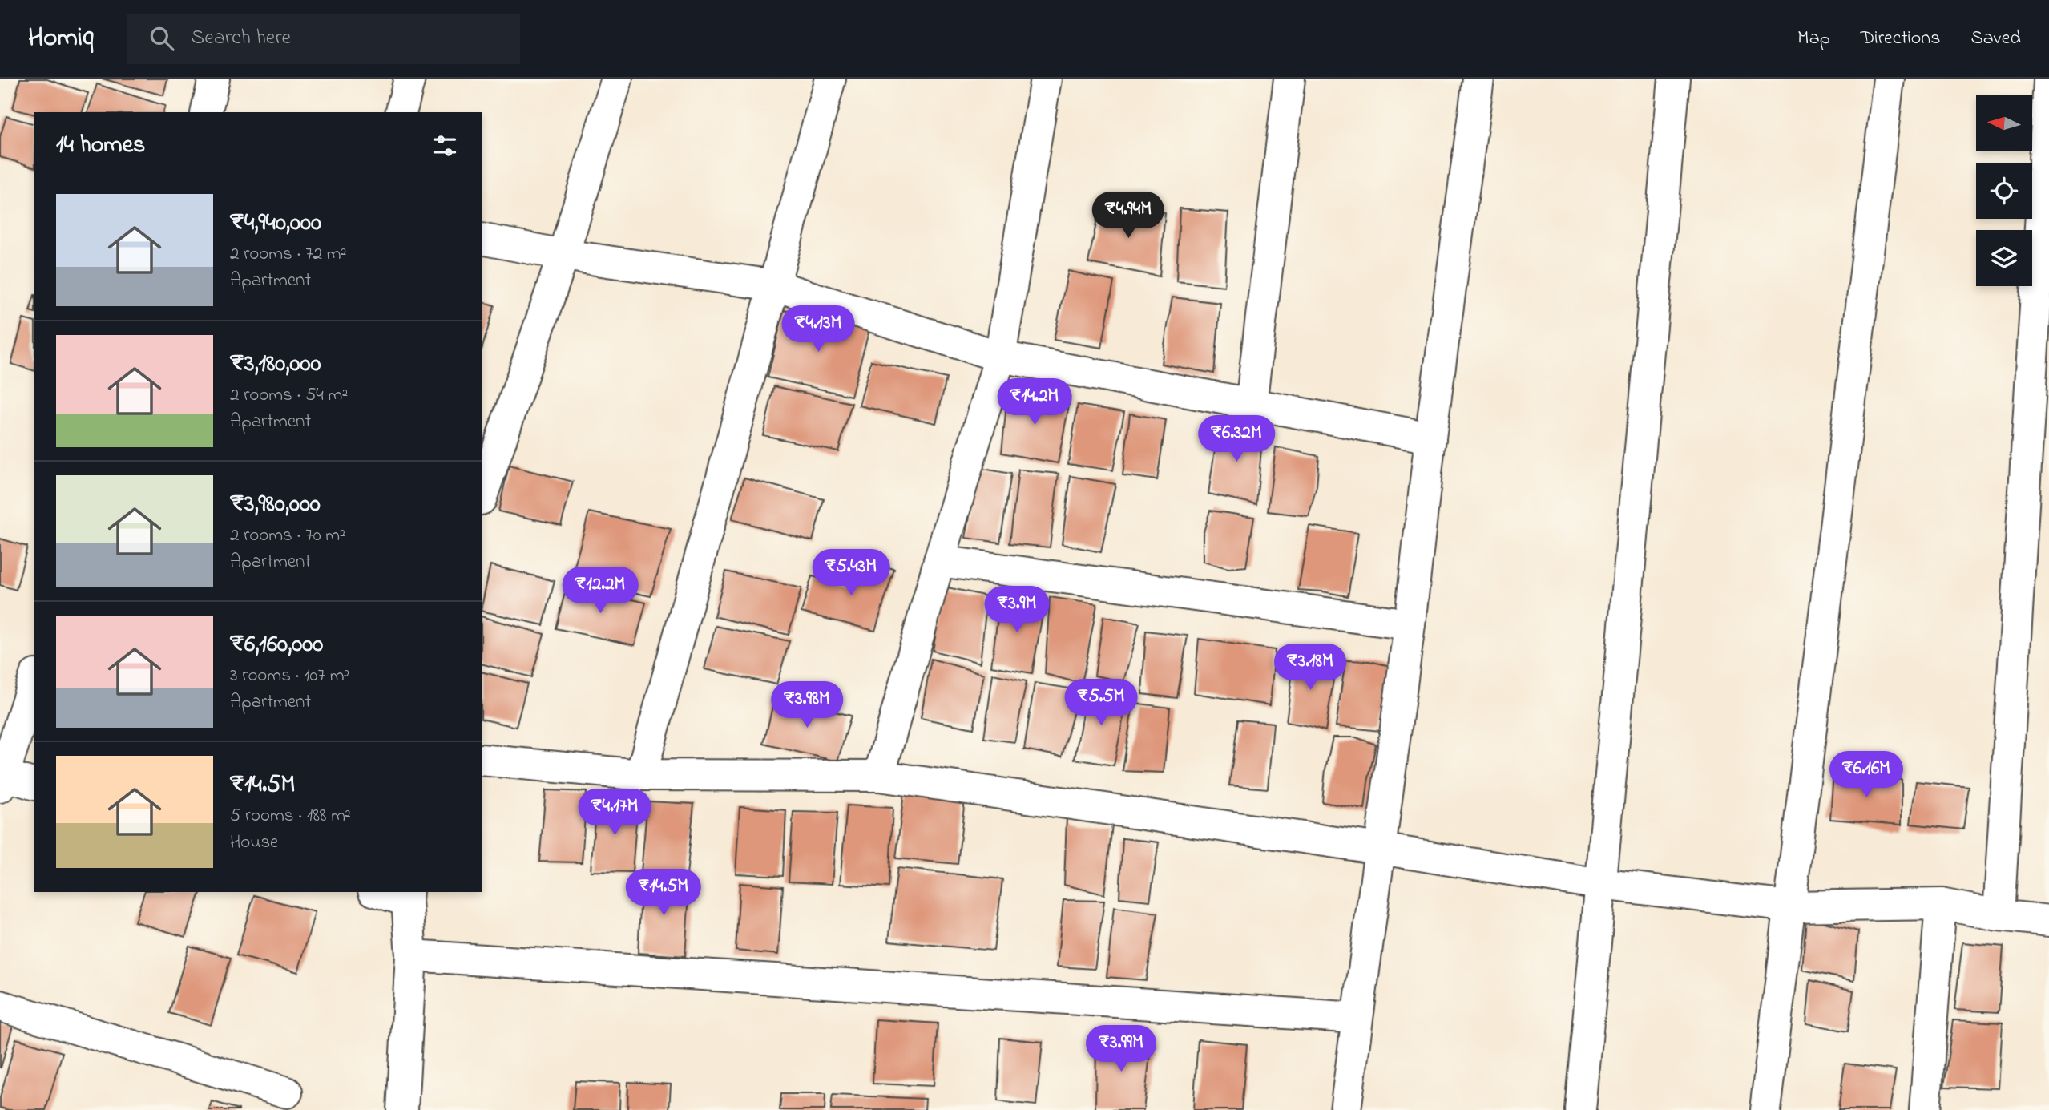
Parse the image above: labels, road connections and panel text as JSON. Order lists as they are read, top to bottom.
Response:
{
  "north": "left",
  "page": {
    "header": "Homiq",
    "search": "Search here",
    "nav": ["Map", "Directions", "Saved"],
    "heading": "14 homes",
    "list": [
      {
        "name": "₹4,940,000",
        "note": "2 rooms · 72 m² · Apartment"
      },
      {
        "name": "₹3,180,000",
        "note": "2 rooms · 54 m² · Apartment"
      },
      {
        "name": "₹3,980,000",
        "note": "2 rooms · 70 m² · Apartment"
      },
      {
        "name": "₹6,160,000",
        "note": "3 rooms · 107 m² · Apartment"
      },
      {
        "name": "₹14.5M",
        "note": "5 rooms · 188 m² · House"
      }
    ],
    "price": [
      "₹4.94M",
      "₹4.13M",
      "₹14.2M",
      "₹6.32M",
      "₹5.43M",
      "₹12.2M",
      "₹3.9M",
      "₹3.18M",
      "₹5.5M",
      "₹3.98M",
      "₹6.16M",
      "₹4.17M",
      "₹14.5M",
      "₹3.99M"
    ]
  }
}
